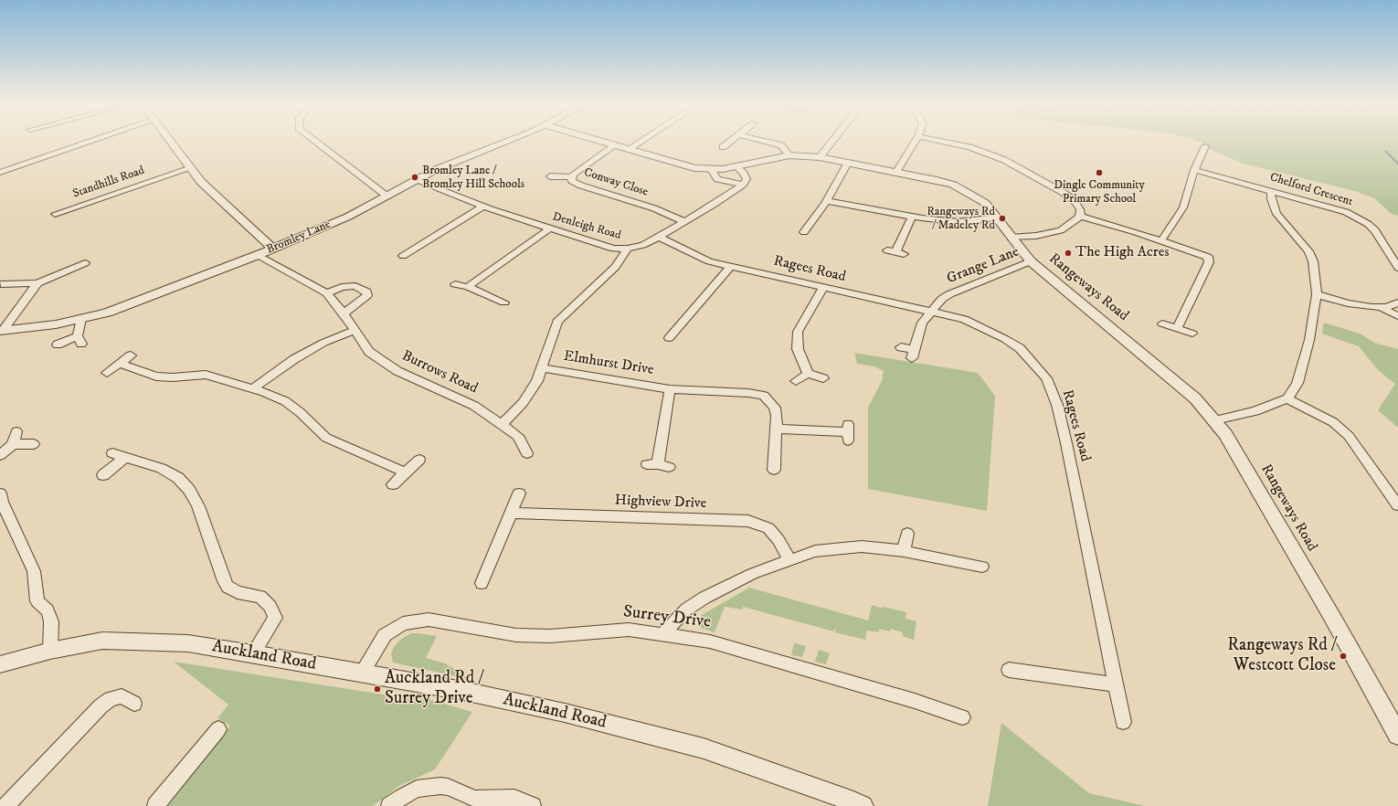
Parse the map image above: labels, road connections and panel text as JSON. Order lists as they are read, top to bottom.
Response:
{
  "streets": {
    "street": [
      "Standhills Road",
      "Conway Close",
      "Chelford Crescent",
      "Denleigh Road",
      "Bromley Lane",
      "Grange Lane",
      "Ragees Road",
      "Rangeways Road",
      "Elmhurst Drive",
      "Burrows Road",
      "Highview Drive",
      "Surrey Drive",
      "Auckland Road"
    ]
  },
  "crossings": [
    ["Conway Close", "Denleigh Road"],
    ["Conway Close", "Rangeways Road"],
    ["Denleigh Road", "Bromley Lane"],
    ["Denleigh Road", "Ragees Road"],
    ["Bromley Lane", "Burrows Road"],
    ["Grange Lane", "Ragees Road"],
    ["Grange Lane", "Rangeways Road"],
    ["Surrey Drive", "Auckland Road"]
  ],
  "places": [
    "Dingle Community Primary School",
    "Bromley Lane / Bromley Hill Schools",
    "Rangeways Rd / Madeley Rd",
    "The High Acres",
    "Rangeways Rd / Westcott Close",
    "Auckland Rd / Surrey Drive"
  ]
}
